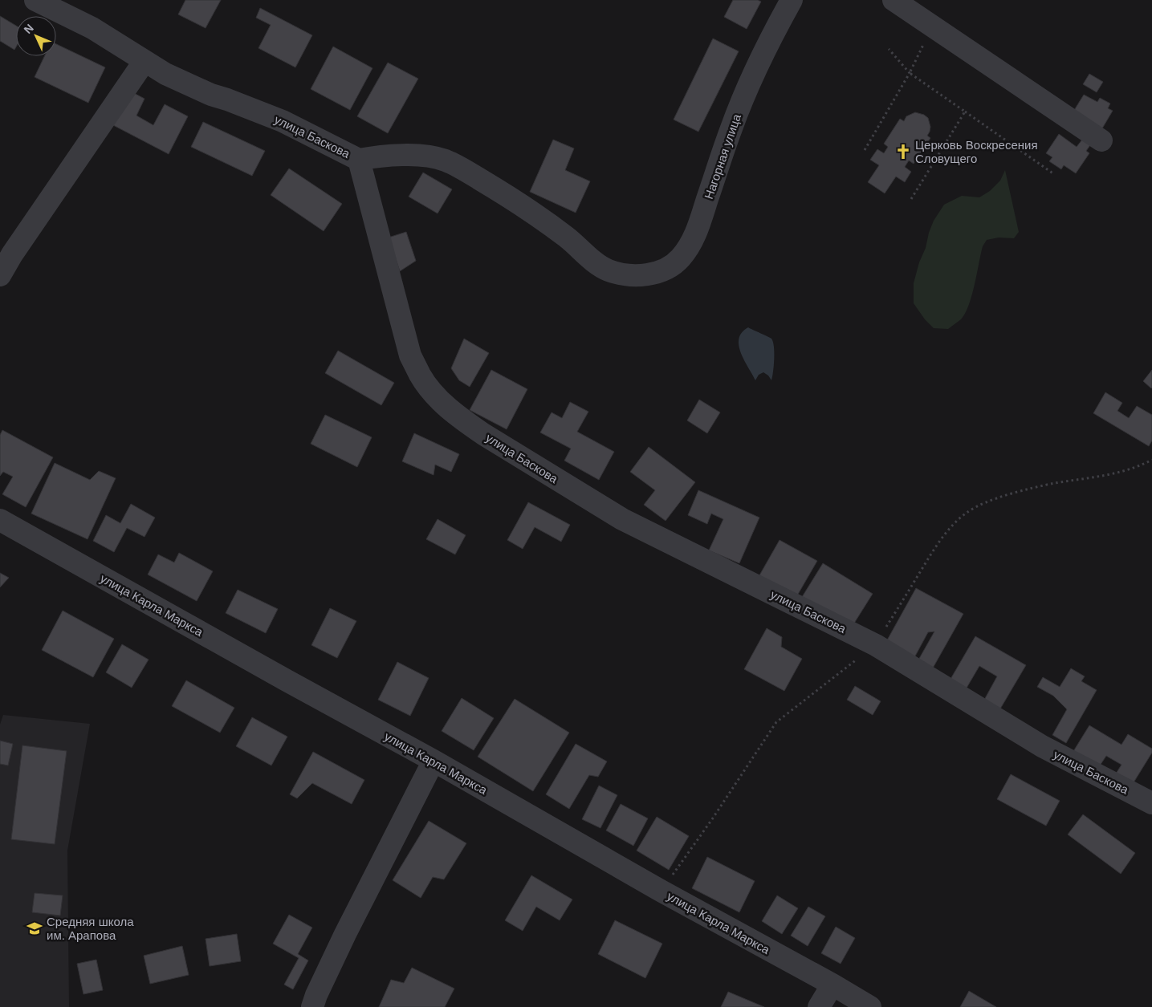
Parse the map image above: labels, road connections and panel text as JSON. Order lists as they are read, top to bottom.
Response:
{
  "streets": {
    "street": ["улица Баскова", "Нагорная улица", "улица Карла Маркса"]
  },
  "crossings": [
    ["улица Баскова", "Нагорная улица"]
  ],
  "places": {
    "church": ["Церковь Воскресения Словущего"],
    "school or university": ["Средняя школа им. Арапова"]
  },
  "north": "top left"
}
